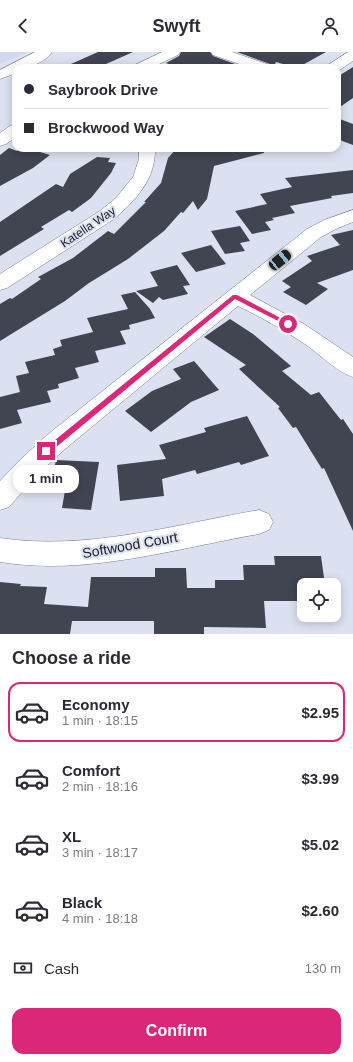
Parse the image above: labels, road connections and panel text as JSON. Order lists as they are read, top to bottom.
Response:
{
  "streets": {
    "street": ["Katella Way", "Softwood Court"]
  },
  "page": {
    "header": "Swyft",
    "banner": ["Saybrook Drive", "Brockwood Way"],
    "bubble": "1 min",
    "heading": "Choose a ride",
    "list": [
      {
        "name": "Economy",
        "note": "1 min · 18:15",
        "value": "$2.95"
      },
      {
        "name": "Comfort",
        "note": "2 min · 18:16",
        "value": "$3.99"
      },
      {
        "name": "XL",
        "note": "3 min · 18:17",
        "value": "$5.02"
      },
      {
        "name": "Black",
        "note": "4 min · 18:18",
        "value": "$2.60"
      }
    ],
    "pay": ["Cash", "130 m"],
    "buttons": "Confirm"
  }
}
